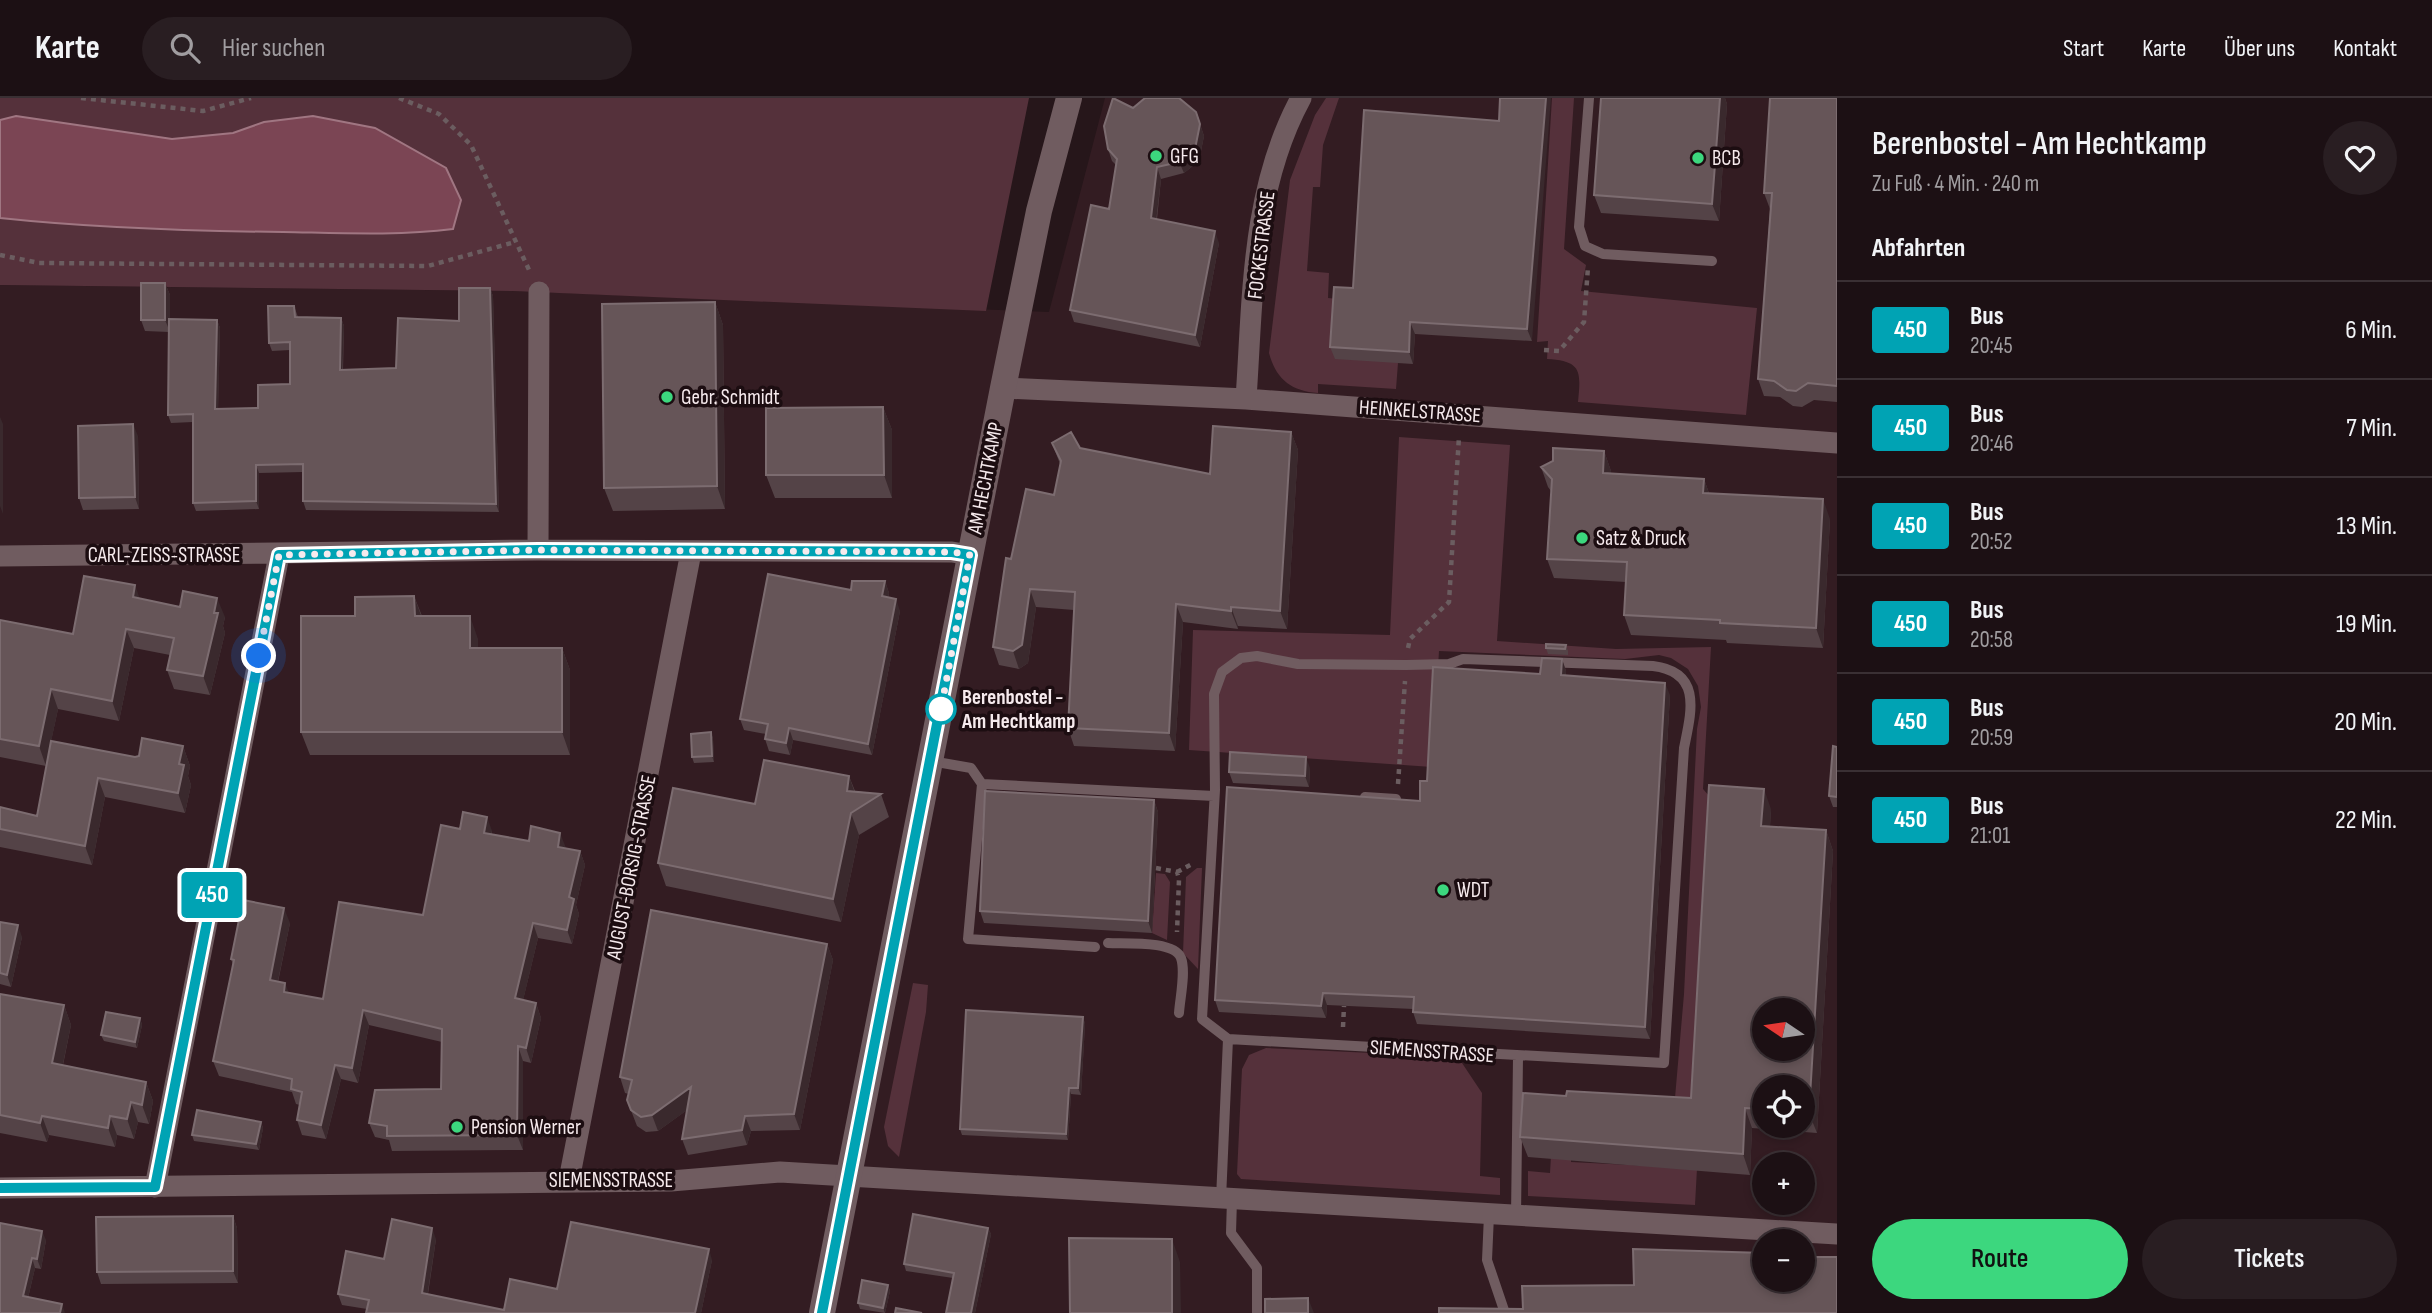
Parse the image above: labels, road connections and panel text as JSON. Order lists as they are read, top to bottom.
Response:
{
  "streets": {
    "street": [
      "FOCKESTRASSE",
      "HEINKELSTRASSE",
      "AM HECHTKAMP",
      "CARL-ZEISS-STRASSE",
      "AUGUST-BORSIG-STRASSE",
      "SIEMENSSTRASSE"
    ]
  },
  "crossings": [
    ["FOCKESTRASSE", "HEINKELSTRASSE"],
    ["HEINKELSTRASSE", "AM HECHTKAMP"],
    ["AM HECHTKAMP", "CARL-ZEISS-STRASSE"],
    ["AM HECHTKAMP", "SIEMENSSTRASSE"],
    ["CARL-ZEISS-STRASSE", "AUGUST-BORSIG-STRASSE"],
    ["AUGUST-BORSIG-STRASSE", "SIEMENSSTRASSE"]
  ],
  "places": [
    "GFG",
    "BCB",
    "Gebr. Schmidt",
    "Satz & Druck",
    "Berenbostel - Am Hechtkamp",
    "WDT",
    "Pension Werner"
  ],
  "lines": ["bus line 450"],
  "north": "left",
  "page": {
    "header": "Karte",
    "search": "Hier suchen",
    "nav": [
      "Start",
      "Karte",
      "Über uns",
      "Kontakt"
    ],
    "on_map": "450",
    "heading": [
      ["Berenbostel - Am Hechtkamp", "Zu Fuß · 4 Min. · 240 m"],
      "Abfahrten"
    ],
    "list": [
      {
        "mark": "450",
        "name": "Bus",
        "note": "20:45",
        "value": "6 Min."
      },
      {
        "mark": "450",
        "name": "Bus",
        "note": "20:46",
        "value": "7 Min."
      },
      {
        "mark": "450",
        "name": "Bus",
        "note": "20:52",
        "value": "13 Min."
      },
      {
        "mark": "450",
        "name": "Bus",
        "note": "20:58",
        "value": "19 Min."
      },
      {
        "mark": "450",
        "name": "Bus",
        "note": "20:59",
        "value": "20 Min."
      },
      {
        "mark": "450",
        "name": "Bus",
        "note": "21:01",
        "value": "22 Min."
      }
    ],
    "map_buttons": ["+", "−"],
    "buttons": ["Route", "Tickets"]
  }
}
